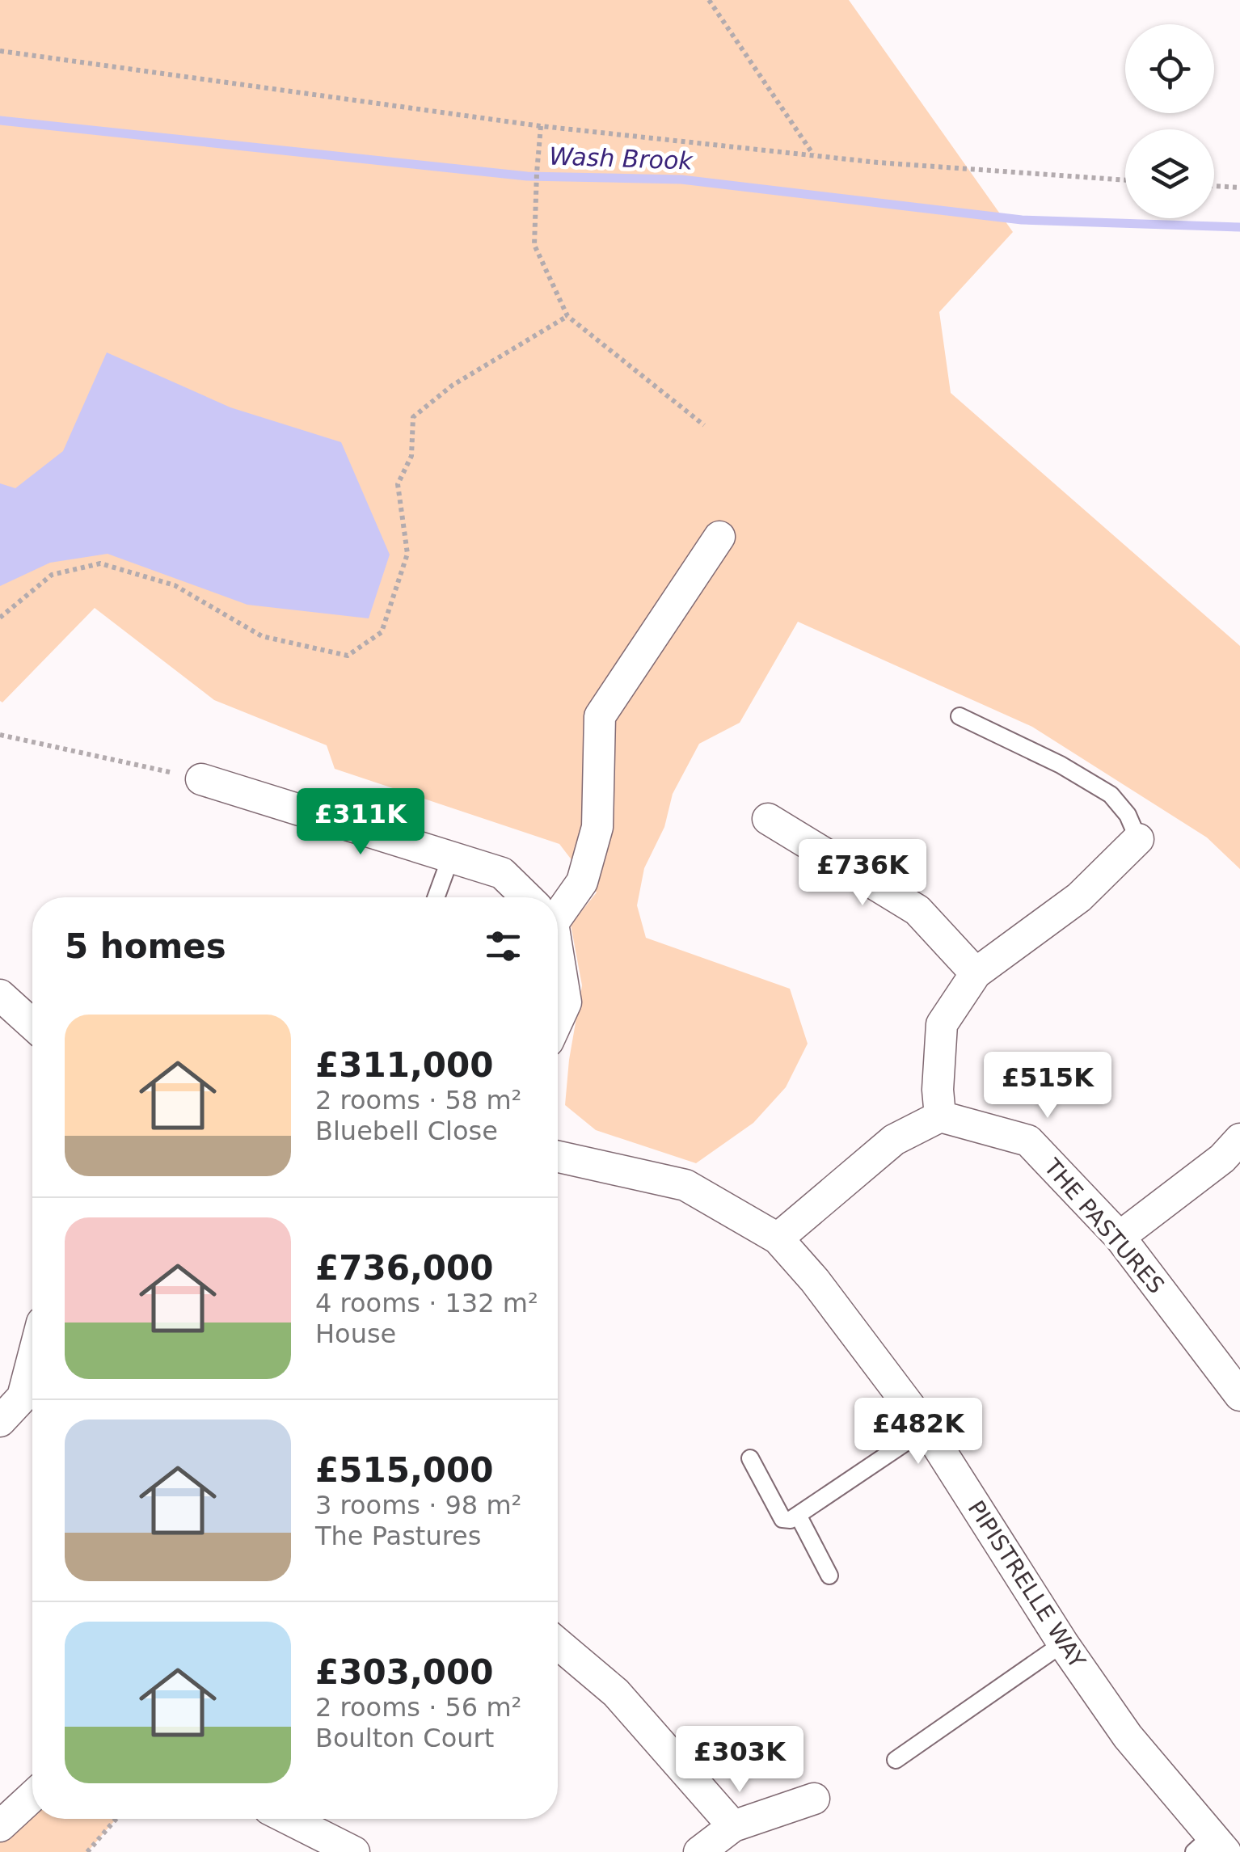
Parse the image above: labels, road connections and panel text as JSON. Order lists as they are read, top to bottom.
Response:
{
  "streets": {
    "street": ["THE PASTURES", "PIPISTRELLE WAY"]
  },
  "water": ["Wash Brook"],
  "page": {
    "price": [
      "£311K",
      "£736K",
      "£515K",
      "£482K",
      "£303K"
    ],
    "heading": "5 homes",
    "list": [
      {
        "name": "£311,000",
        "note": "2 rooms · 58 m² · Bluebell Close"
      },
      {
        "name": "£736,000",
        "note": "4 rooms · 132 m² · House"
      },
      {
        "name": "£515,000",
        "note": "3 rooms · 98 m² · The Pastures"
      },
      {
        "name": "£303,000",
        "note": "2 rooms · 56 m² · Boulton Court"
      }
    ]
  }
}
